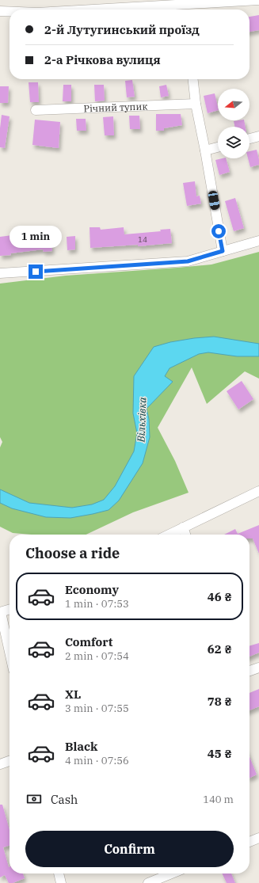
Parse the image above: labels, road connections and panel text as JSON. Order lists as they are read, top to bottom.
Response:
{
  "streets": {
    "street": ["Річний тупик"]
  },
  "water": ["Вільхівка"],
  "house_numbers": ["14"],
  "north": "left",
  "page": {
    "banner": ["2-й Лутугинський проїзд", "2-а Річкова вулиця"],
    "bubble": "1 min",
    "heading": "Choose a ride",
    "list": [
      {
        "name": "Economy",
        "note": "1 min · 07:53",
        "value": "46 ₴"
      },
      {
        "name": "Comfort",
        "note": "2 min · 07:54",
        "value": "62 ₴"
      },
      {
        "name": "XL",
        "note": "3 min · 07:55",
        "value": "78 ₴"
      },
      {
        "name": "Black",
        "note": "4 min · 07:56",
        "value": "45 ₴"
      }
    ],
    "pay": ["Cash", "140 m"],
    "buttons": "Confirm"
  }
}
